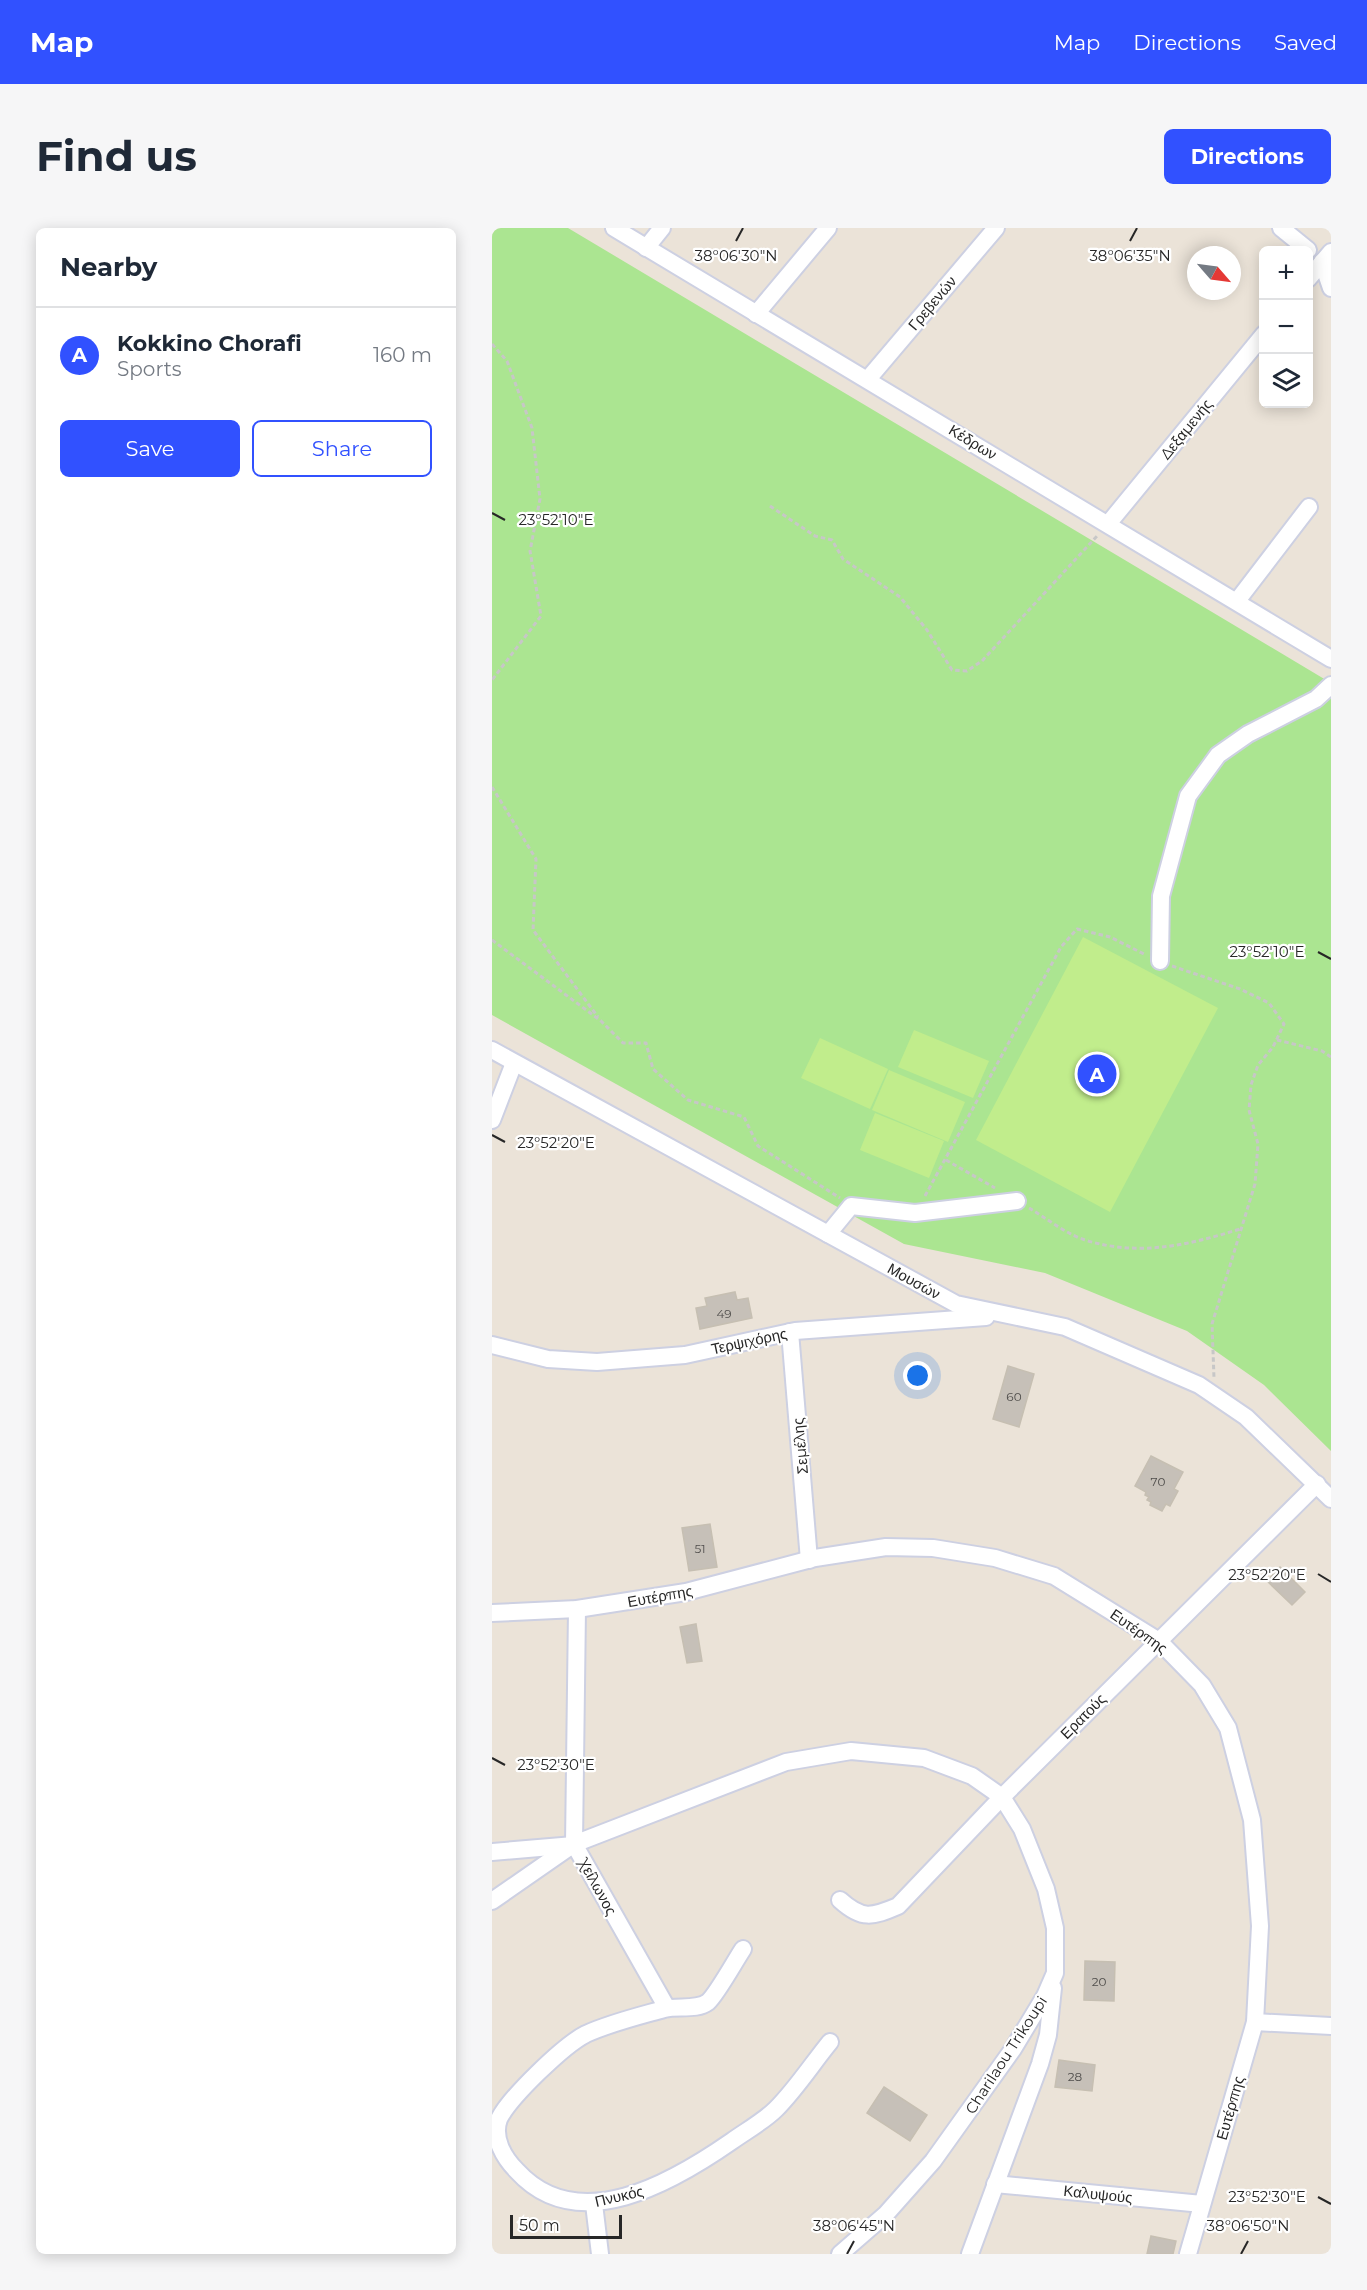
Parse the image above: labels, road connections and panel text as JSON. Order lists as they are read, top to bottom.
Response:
{
  "streets": {
    "street": [
      "Γρεβενών",
      "Δεξαμενής",
      "Κέδρων",
      "Μουσών",
      "Τερψιχόρης",
      "Σεμέλης",
      "Ευτέρπης",
      "Ερατούς",
      "Χείλωνος",
      "Charilaou Trikoupi",
      "Καλυψούς",
      "Πνυκός"
    ]
  },
  "crossings": [
    ["Γρεβενών", "Κέδρων"],
    ["Δεξαμενής", "Κέδρων"],
    ["Μουσών", "Τερψιχόρης"],
    ["Τερψιχόρης", "Σεμέλης"],
    ["Σεμέλης", "Ευτέρπης"],
    ["Ευτέρπης", "Ερατούς"],
    ["Ευτέρπης", "Χείλωνος"],
    ["Ευτέρπης", "Καλυψούς"],
    ["Ερατούς", "Charilaou Trikoupi"],
    ["Χείλωνος", "Charilaou Trikoupi"],
    ["Χείλωνος", "Πνυκός"]
  ],
  "house_numbers": [
    "49",
    "60",
    "70",
    "51",
    "20",
    "28"
  ],
  "scale_bar": "50 m",
  "north": "bottom right",
  "page": {
    "header": "Map",
    "nav": ["Map", "Directions", "Saved"],
    "buttons": [
      "Directions",
      ["Save", "Share"]
    ],
    "title": "Find us",
    "heading": "Nearby",
    "map_buttons": ["+", "−"],
    "list": [
      {
        "mark": "A",
        "name": "Kokkino Chorafi",
        "note": "Sports",
        "value": "160 m"
      }
    ],
    "pins": "A",
    "scale": "50 m"
  },
  "coordinates": [
    "38°06'30\"N",
    "38°06'35\"N",
    "23°52'10\"E",
    "23°52'20\"E",
    "23°52'30\"E",
    "38°06'45\"N",
    "38°06'50\"N"
  ]
}
